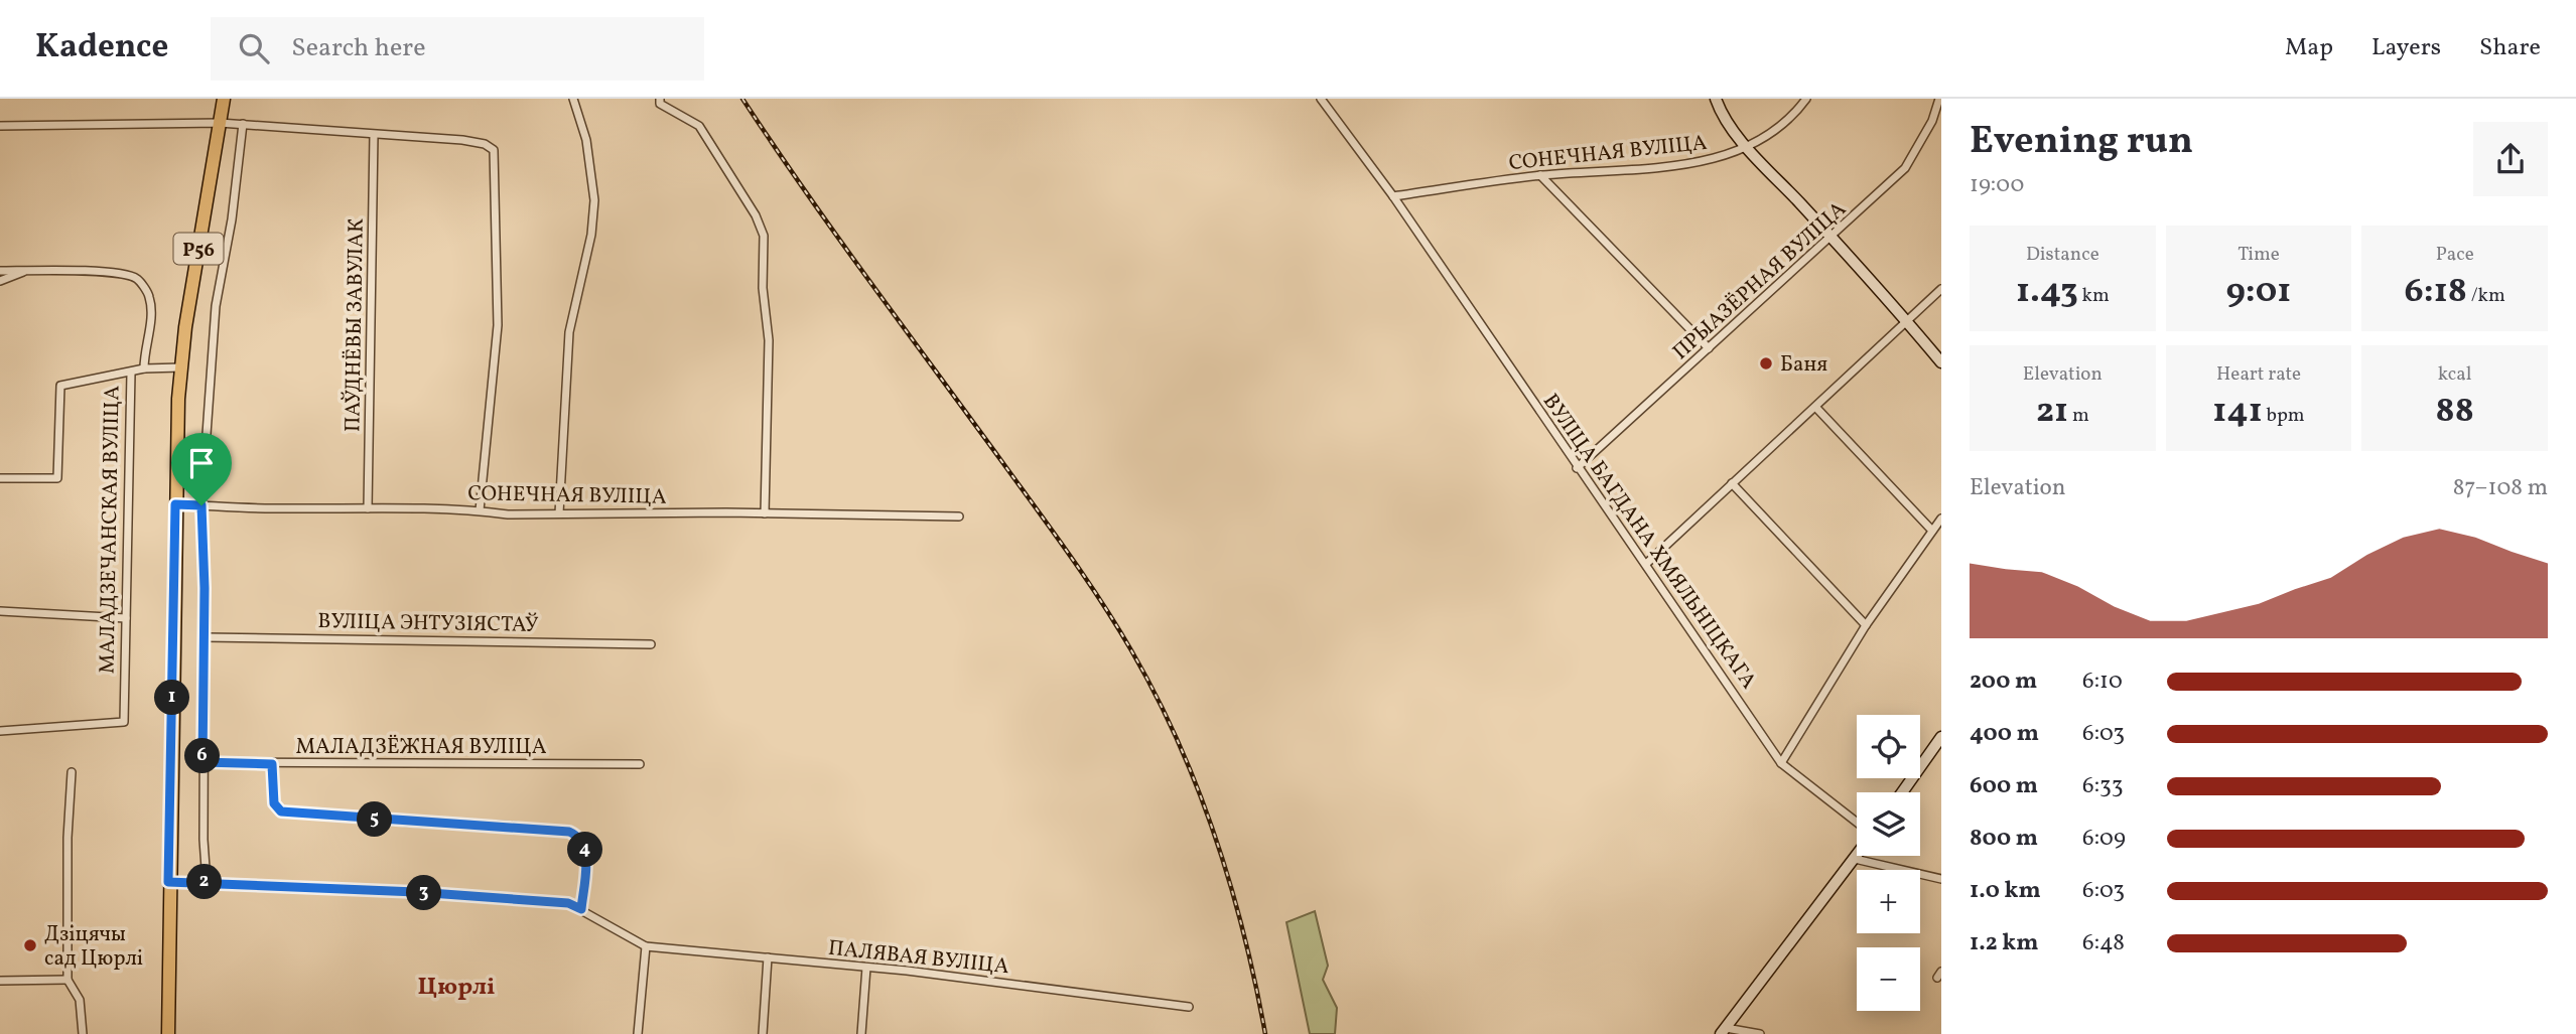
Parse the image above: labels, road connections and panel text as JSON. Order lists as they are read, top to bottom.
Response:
{
  "streets": {
    "main road": ["Р56"],
    "street": [
      "СОНЕЧНАЯ ВУЛІЦА",
      "ПРЫАЗЁРНАЯ ВУЛІЦА",
      "ПАЎДНЁВЫ ЗАВУЛАК",
      "МАЛАДЗЕЧАНСКАЯ ВУЛІЦА",
      "ВУЛІЦА БАГДАНА ХМЯЛЬНІЦКАГА",
      "ВУЛІЦА ЭНТУЗІЯСТАЎ",
      "МАЛАДЗЁЖНАЯ ВУЛІЦА",
      "ПАЛЯВАЯ ВУЛІЦА"
    ]
  },
  "crossings": [
    ["СОНЕЧНАЯ ВУЛІЦА", "Р56"],
    ["СОНЕЧНАЯ ВУЛІЦА", "ПАЎДНЁВЫ ЗАВУЛАК"],
    ["СОНЕЧНАЯ ВУЛІЦА", "ВУЛІЦА БАГДАНА ХМЯЛЬНІЦКАГА"],
    ["ПРЫАЗЁРНАЯ ВУЛІЦА", "ВУЛІЦА БАГДАНА ХМЯЛЬНІЦКАГА"]
  ],
  "districts": ["Цюрлі"],
  "places": ["Баня", "Дзіцячы сад Цюрлі"],
  "page": {
    "header": "Kadence",
    "search": "Search here",
    "nav": ["Map", "Layers", "Share"],
    "heading": ["Evening run", "19:00"],
    "stats": [
      ["Distance", "1.43 km"],
      ["Time", "9:01"],
      ["Pace", "6:18 /km"],
      ["Elevation", "21 m"],
      ["Heart rate", "141 bpm"],
      ["kcal", "88"]
    ],
    "chart": ["Elevation", "87–108 m"],
    "list": [
      {
        "name": "200 m",
        "note": "6:10"
      },
      {
        "name": "400 m",
        "note": "6:03"
      },
      {
        "name": "600 m",
        "note": "6:33"
      },
      {
        "name": "800 m",
        "note": "6:09"
      },
      {
        "name": "1.0 km",
        "note": "6:03"
      },
      {
        "name": "1.2 km",
        "note": "6:48"
      }
    ],
    "pins": [
      "1",
      "6",
      "5",
      "4",
      "2",
      "3"
    ],
    "map_buttons": ["+", "−"]
  }
}
